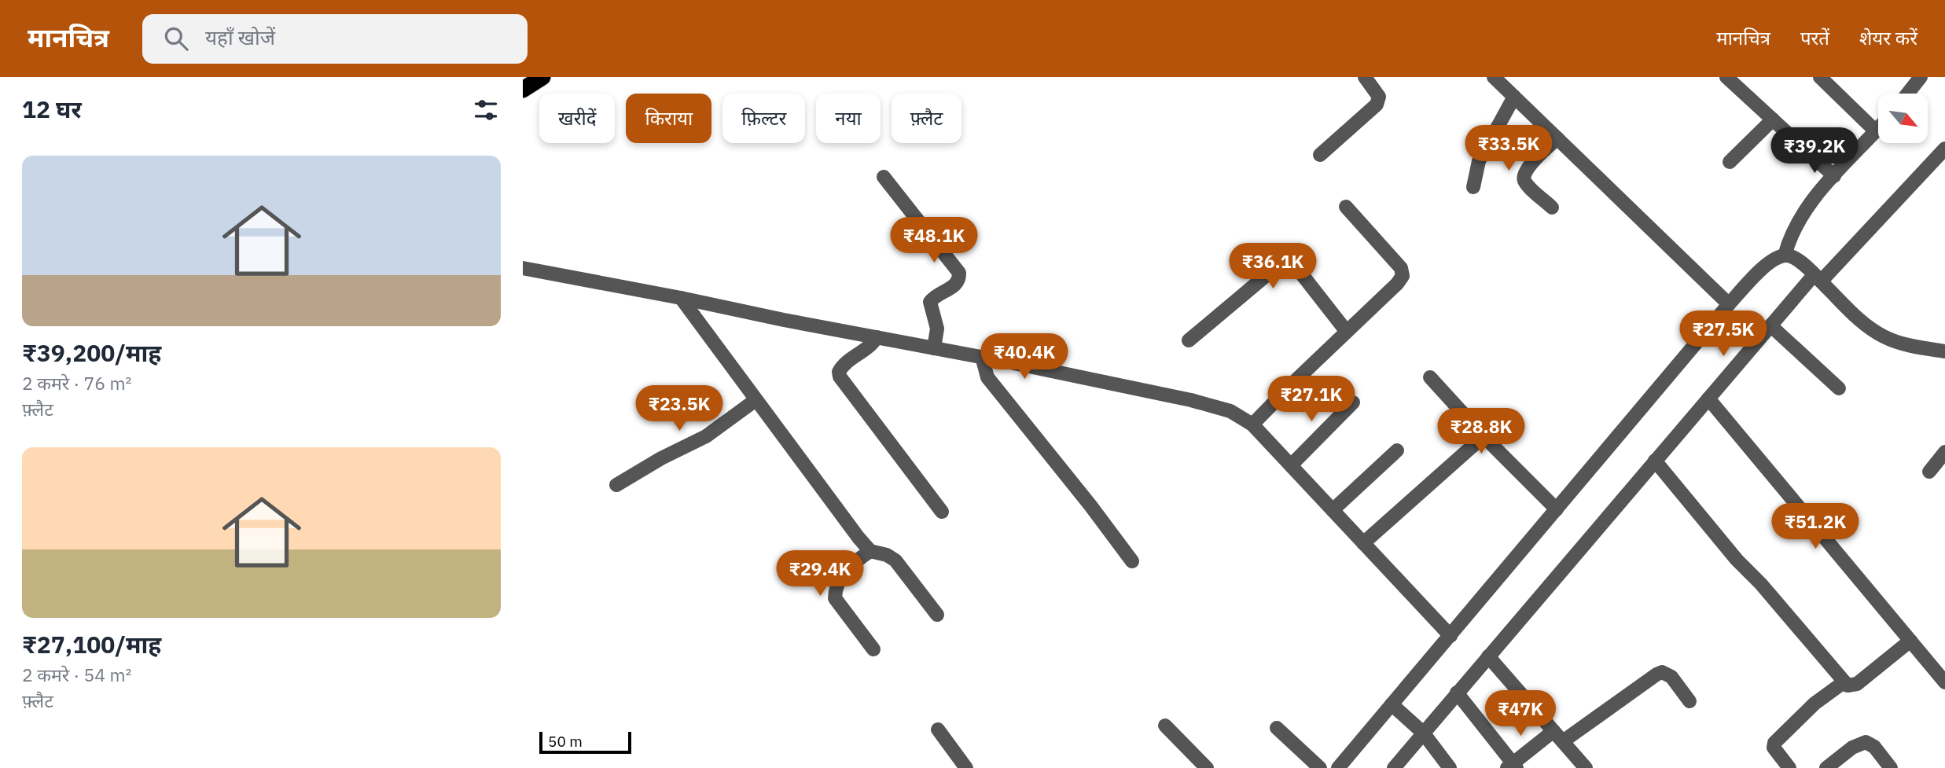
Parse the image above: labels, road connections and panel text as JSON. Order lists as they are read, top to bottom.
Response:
{
  "scale_bar": "50 m",
  "north": "bottom right",
  "page": {
    "header": "मानचित्र",
    "search": "यहाँ खोजें",
    "nav": ["मानचित्र", "परतें", "शेयर करें"],
    "heading": "12 घर",
    "chip": [
      "खरीदें",
      "किराया",
      "फ़िल्टर",
      "नया",
      "फ़्लैट"
    ],
    "price": [
      "₹33.5K",
      "₹39.2K",
      "₹48.1K",
      "₹36.1K",
      "₹27.5K",
      "₹40.4K",
      "₹27.1K",
      "₹23.5K",
      "₹28.8K",
      "₹51.2K",
      "₹29.4K",
      "₹47K"
    ],
    "list": [
      {
        "name": "₹39,200/माह",
        "note": "2 कमरे · 76 m² · फ़्लैट"
      },
      {
        "name": "₹27,100/माह",
        "note": "2 कमरे · 54 m² · फ़्लैट"
      }
    ],
    "scale": "50 m"
  }
}
